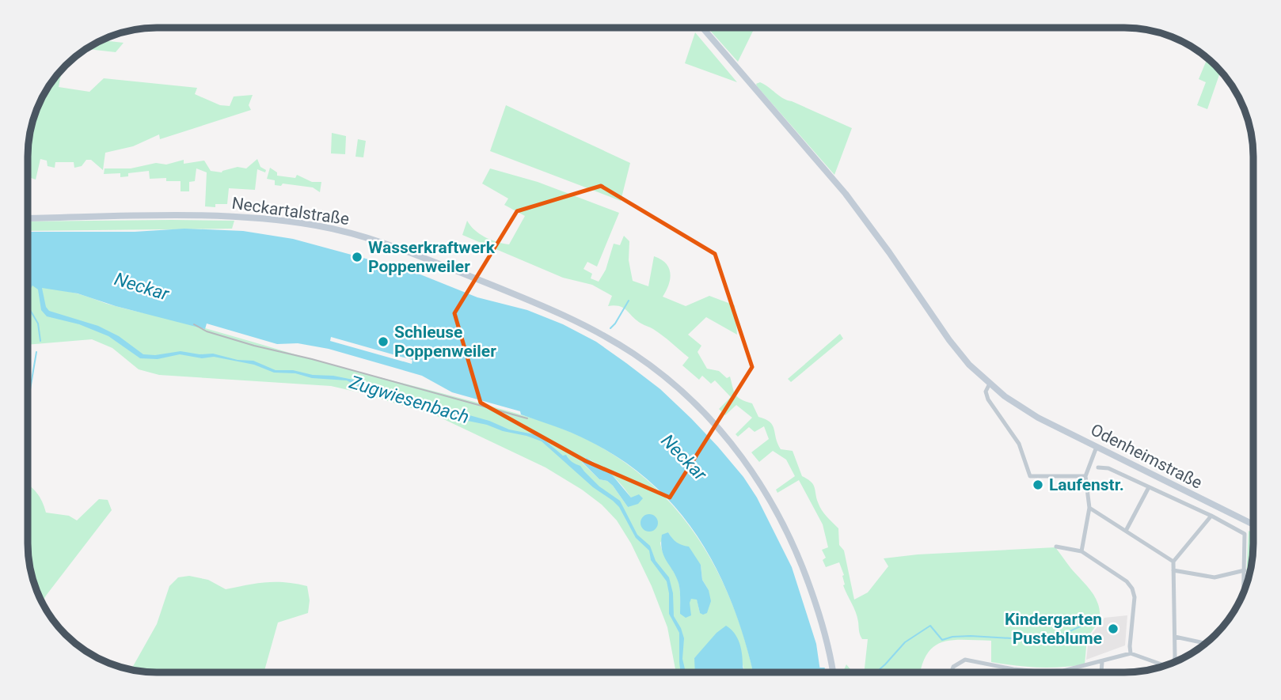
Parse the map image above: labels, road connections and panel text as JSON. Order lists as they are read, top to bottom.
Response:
{
  "streets": {
    "main road": ["Neckartalstraße", "Odenheimstraße"]
  },
  "water": ["Neckar", "Zugwiesenbach"],
  "places": [
    "Wasserkraftwerk Poppenweiler",
    "Schleuse Poppenweiler",
    "Laufenstr.",
    "Kindergarten Pusteblume"
  ]
}
